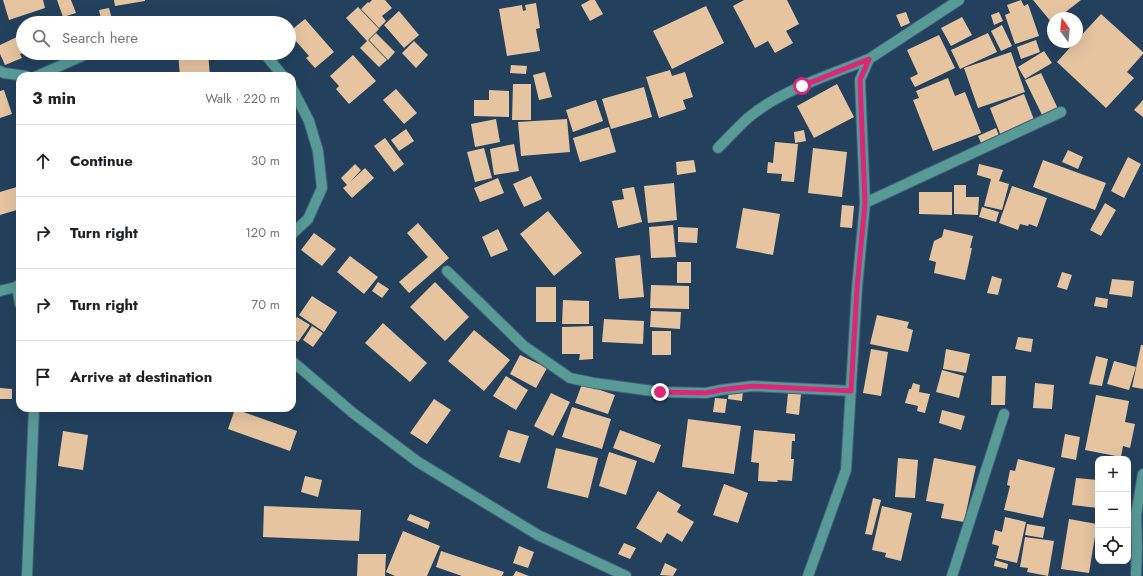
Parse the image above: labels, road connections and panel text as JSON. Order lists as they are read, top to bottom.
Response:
{
  "north": "top",
  "page": {
    "search": "Search here",
    "heading": ["3 min", "Walk · 220 m"],
    "list": [
      ["Continue", "30 m"],
      ["Turn right", "120 m"],
      ["Turn right", "70 m"],
      "Arrive at destination"
    ],
    "map_buttons": ["+", "−"]
  }
}
